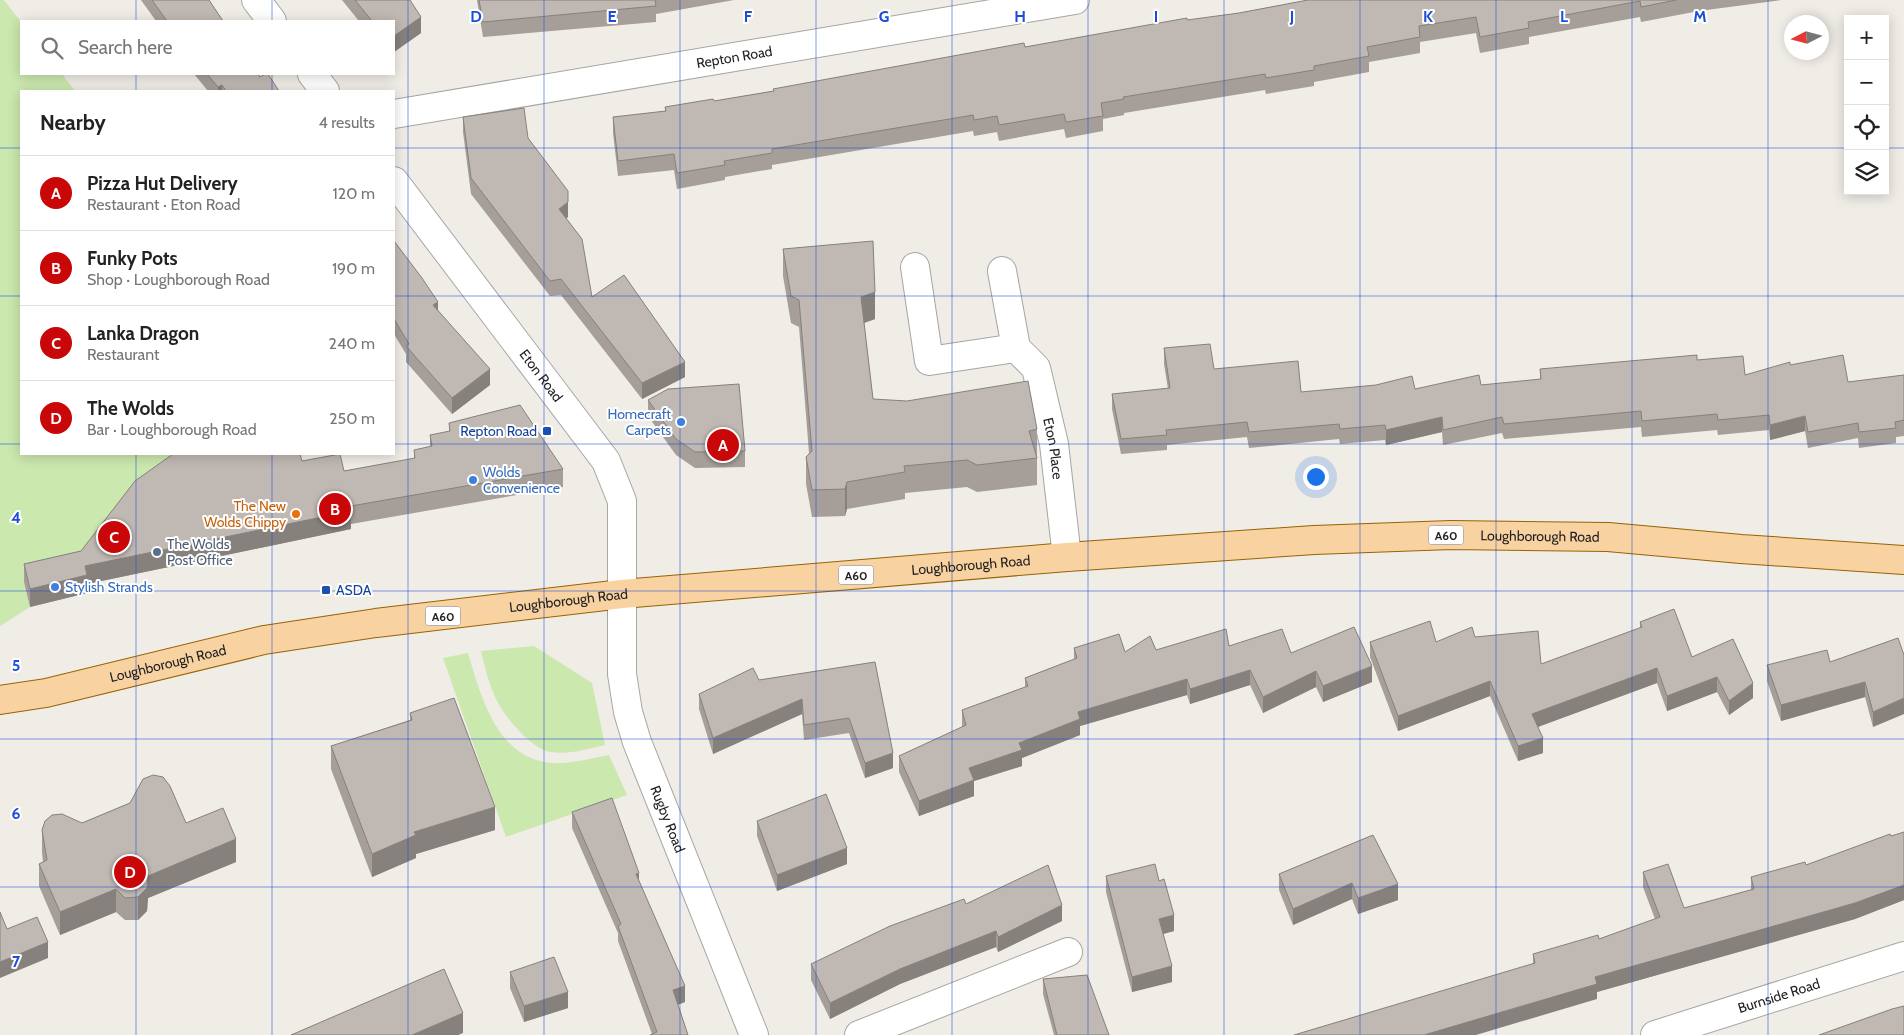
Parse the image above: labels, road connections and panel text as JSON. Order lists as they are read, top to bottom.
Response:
{
  "streets": {
    "main road": ["A60", "Loughborough Road"],
    "street": [
      "Repton Road",
      "Eton Road",
      "Eton Place",
      "Rugby Road",
      "Burnside Road"
    ]
  },
  "crossings": [
    ["Eton Road", "Loughborough Road"],
    ["Eton Road", "Rugby Road"],
    ["Eton Place", "Loughborough Road"],
    ["Loughborough Road", "Rugby Road"]
  ],
  "places": {
    "other": [
      "Homecraft Carpets",
      "Wolds Convenience",
      "The New Wolds Chippy",
      "The Wolds Post Office",
      "Stylish Strands"
    ],
    "transit": ["Repton Road", "ASDA"]
  },
  "north": "left",
  "page": {
    "map_buttons": ["+", "−"],
    "search": "Search here",
    "heading": ["Nearby", "4 results"],
    "list": [
      {
        "mark": "A",
        "name": "Pizza Hut Delivery",
        "note": "Restaurant · Eton Road",
        "value": "120 m"
      },
      {
        "mark": "B",
        "name": "Funky Pots",
        "note": "Shop · Loughborough Road",
        "value": "190 m"
      },
      {
        "mark": "C",
        "name": "Lanka Dragon",
        "note": "Restaurant",
        "value": "240 m"
      },
      {
        "mark": "D",
        "name": "The Wolds",
        "note": "Bar · Loughborough Road",
        "value": "250 m"
      }
    ],
    "pins": [
      "A",
      "B",
      "C",
      "D"
    ]
  },
  "grid": {
    "columns": [
      "D",
      "E",
      "F",
      "G",
      "H",
      "I",
      "J",
      "K",
      "L",
      "M"
    ],
    "rows": [
      "4",
      "5",
      "6",
      "7"
    ]
  }
}
